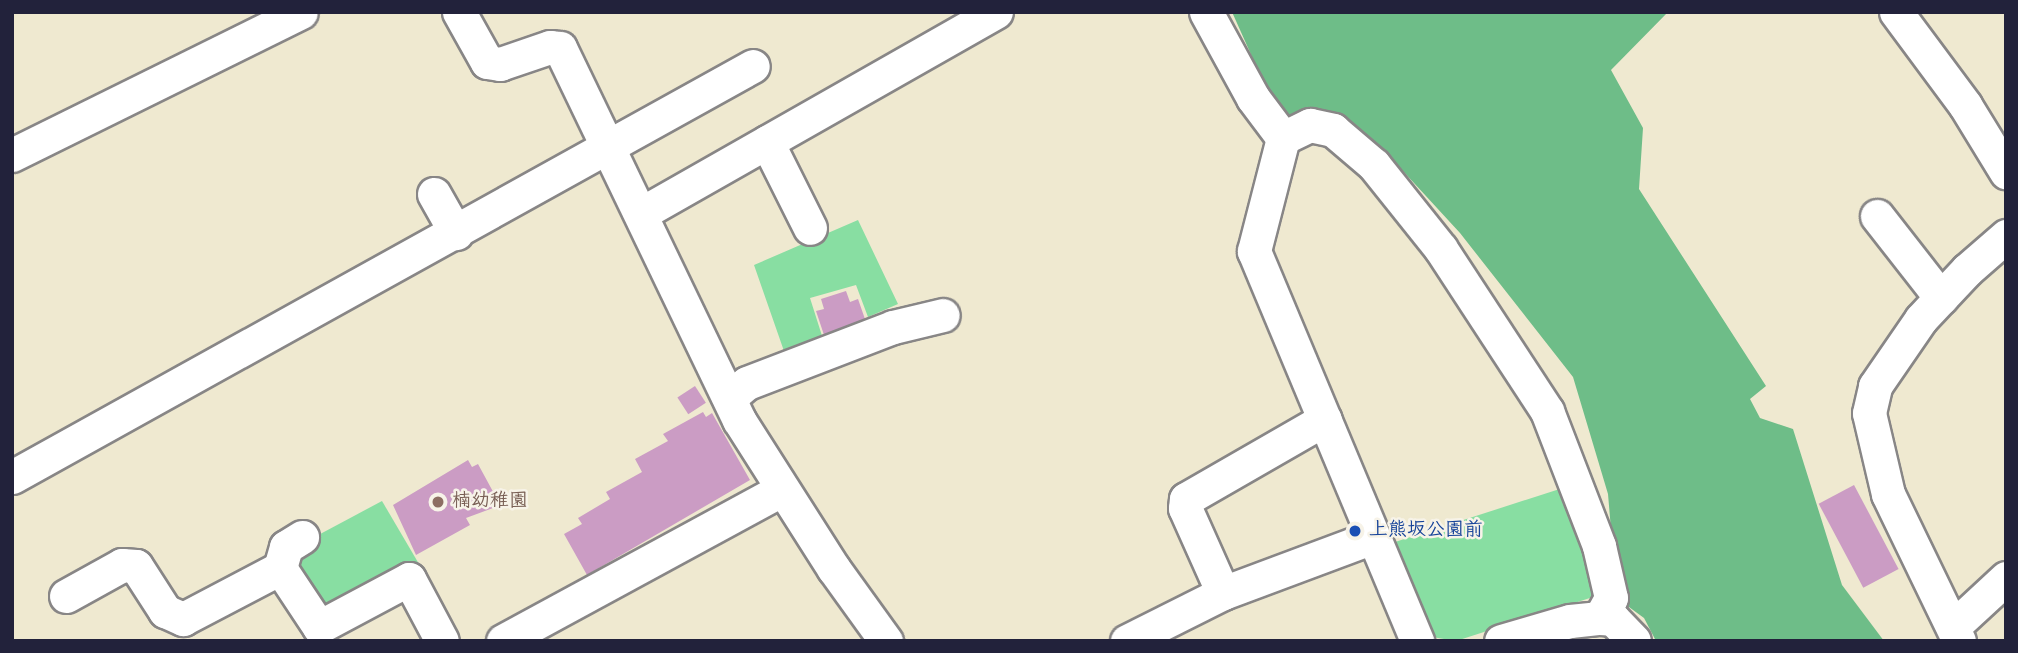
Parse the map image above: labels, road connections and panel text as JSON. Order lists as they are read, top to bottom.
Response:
{
  "places": ["楠幼稚園", "上熊坂公園前"]
}
